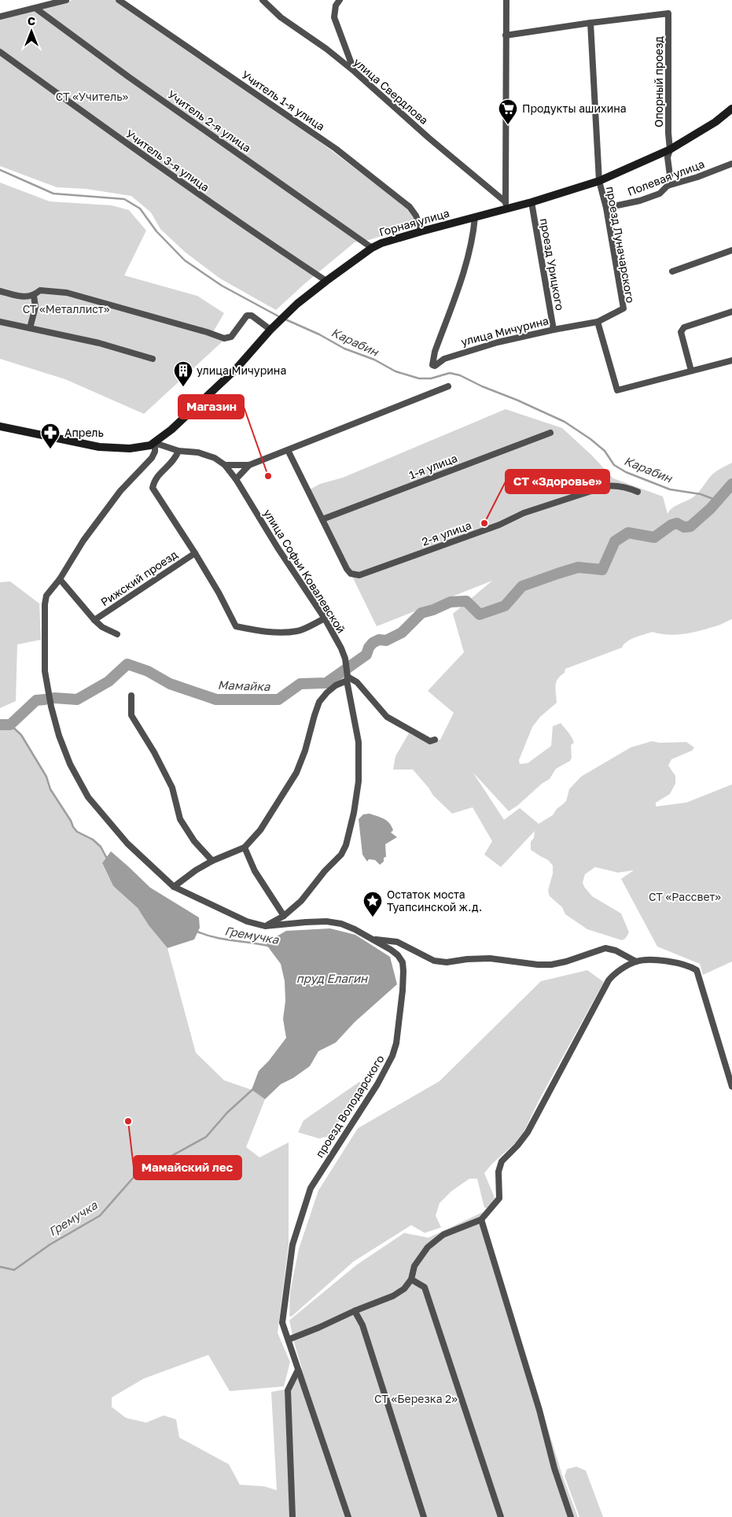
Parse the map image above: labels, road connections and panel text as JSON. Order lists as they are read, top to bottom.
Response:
{
  "streets": {
    "street": [
      "Опорный проезд",
      "улица Свердлова",
      "Учитель 1-я улица",
      "Учитель 2-я улица",
      "Учитель 3-я улица",
      "Полевая улица",
      "Горная улица",
      "проезд Луначарского",
      "проезд Урицкого",
      "улица Мичурина",
      "1-я улица",
      "2-я улица",
      "улица Софьи Ковалевской",
      "Рижский проезд",
      "проезд Володарского"
    ]
  },
  "crossings": [
    ["Опорный проезд", "Полевая улица"],
    ["Опорный проезд", "Горная улица"],
    ["Опорный проезд", "проезд Луначарского"],
    ["Учитель 1-я улица", "Горная улица"],
    ["Учитель 2-я улица", "Горная улица"],
    ["Учитель 3-я улица", "Горная улица"],
    ["Полевая улица", "проезд Луначарского"],
    ["Горная улица", "проезд Луначарского"],
    ["Горная улица", "проезд Урицкого"],
    ["Горная улица", "проезд Володарского"],
    ["проезд Луначарского", "улица Мичурина"],
    ["проезд Урицкого", "улица Мичурина"],
    ["1-я улица", "2-я улица"],
    ["улица Софьи Ковалевской", "Рижский проезд"],
    ["улица Софьи Ковалевской", "проезд Володарского"]
  ],
  "water": [
    "Карабин",
    "Мамайка",
    "Гремучка",
    "пруд Елагин"
  ],
  "parks": [
    "СТ «Учитель»",
    "СТ «Металлист»",
    "СТ «Рассвет»",
    "СТ «Березка 2»"
  ],
  "places": {
    "supermarket": ["Продукты ашихина"],
    "building": ["улица Мичурина"],
    "pharmacy": ["Апрель"],
    "other": ["Магазин", "СТ «Здоровье»", "Мамайский лес"],
    "place": ["Остаток моста Туапсинской ж.д."]
  },
  "north": "top"
}
